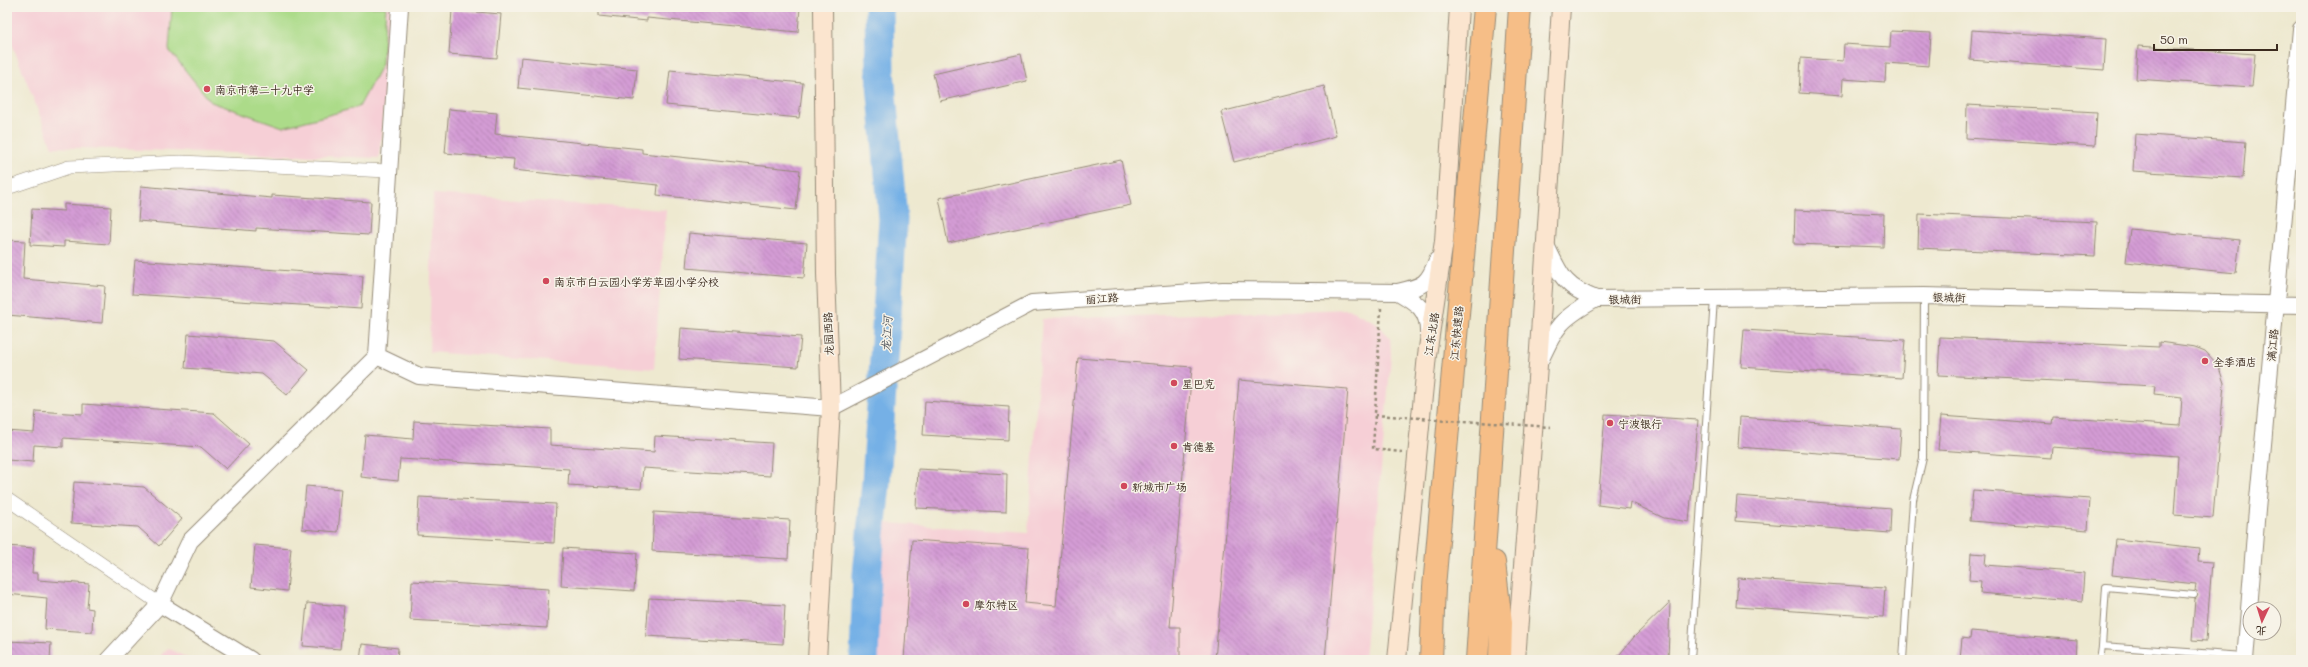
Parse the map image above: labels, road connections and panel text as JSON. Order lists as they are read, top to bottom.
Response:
{
  "streets": {
    "highway": ["江东快速路"],
    "main road": ["龙园西路", "江东北路"],
    "street": ["银城街", "丽江路", "漓江路"]
  },
  "crossings": [
    ["银城街", "漓江路"],
    ["丽江路", "龙园西路"],
    ["丽江路", "江东北路"]
  ],
  "water": ["龙江河"],
  "places": [
    "南京市第二十九中学",
    "南京市白云园小学芳草园小学分校",
    "全季酒店",
    "星巴克",
    "宁波银行",
    "肯德基",
    "新城市广场",
    "摩尔特区"
  ],
  "scale_bar": "50 m",
  "north": "bottom"
}
